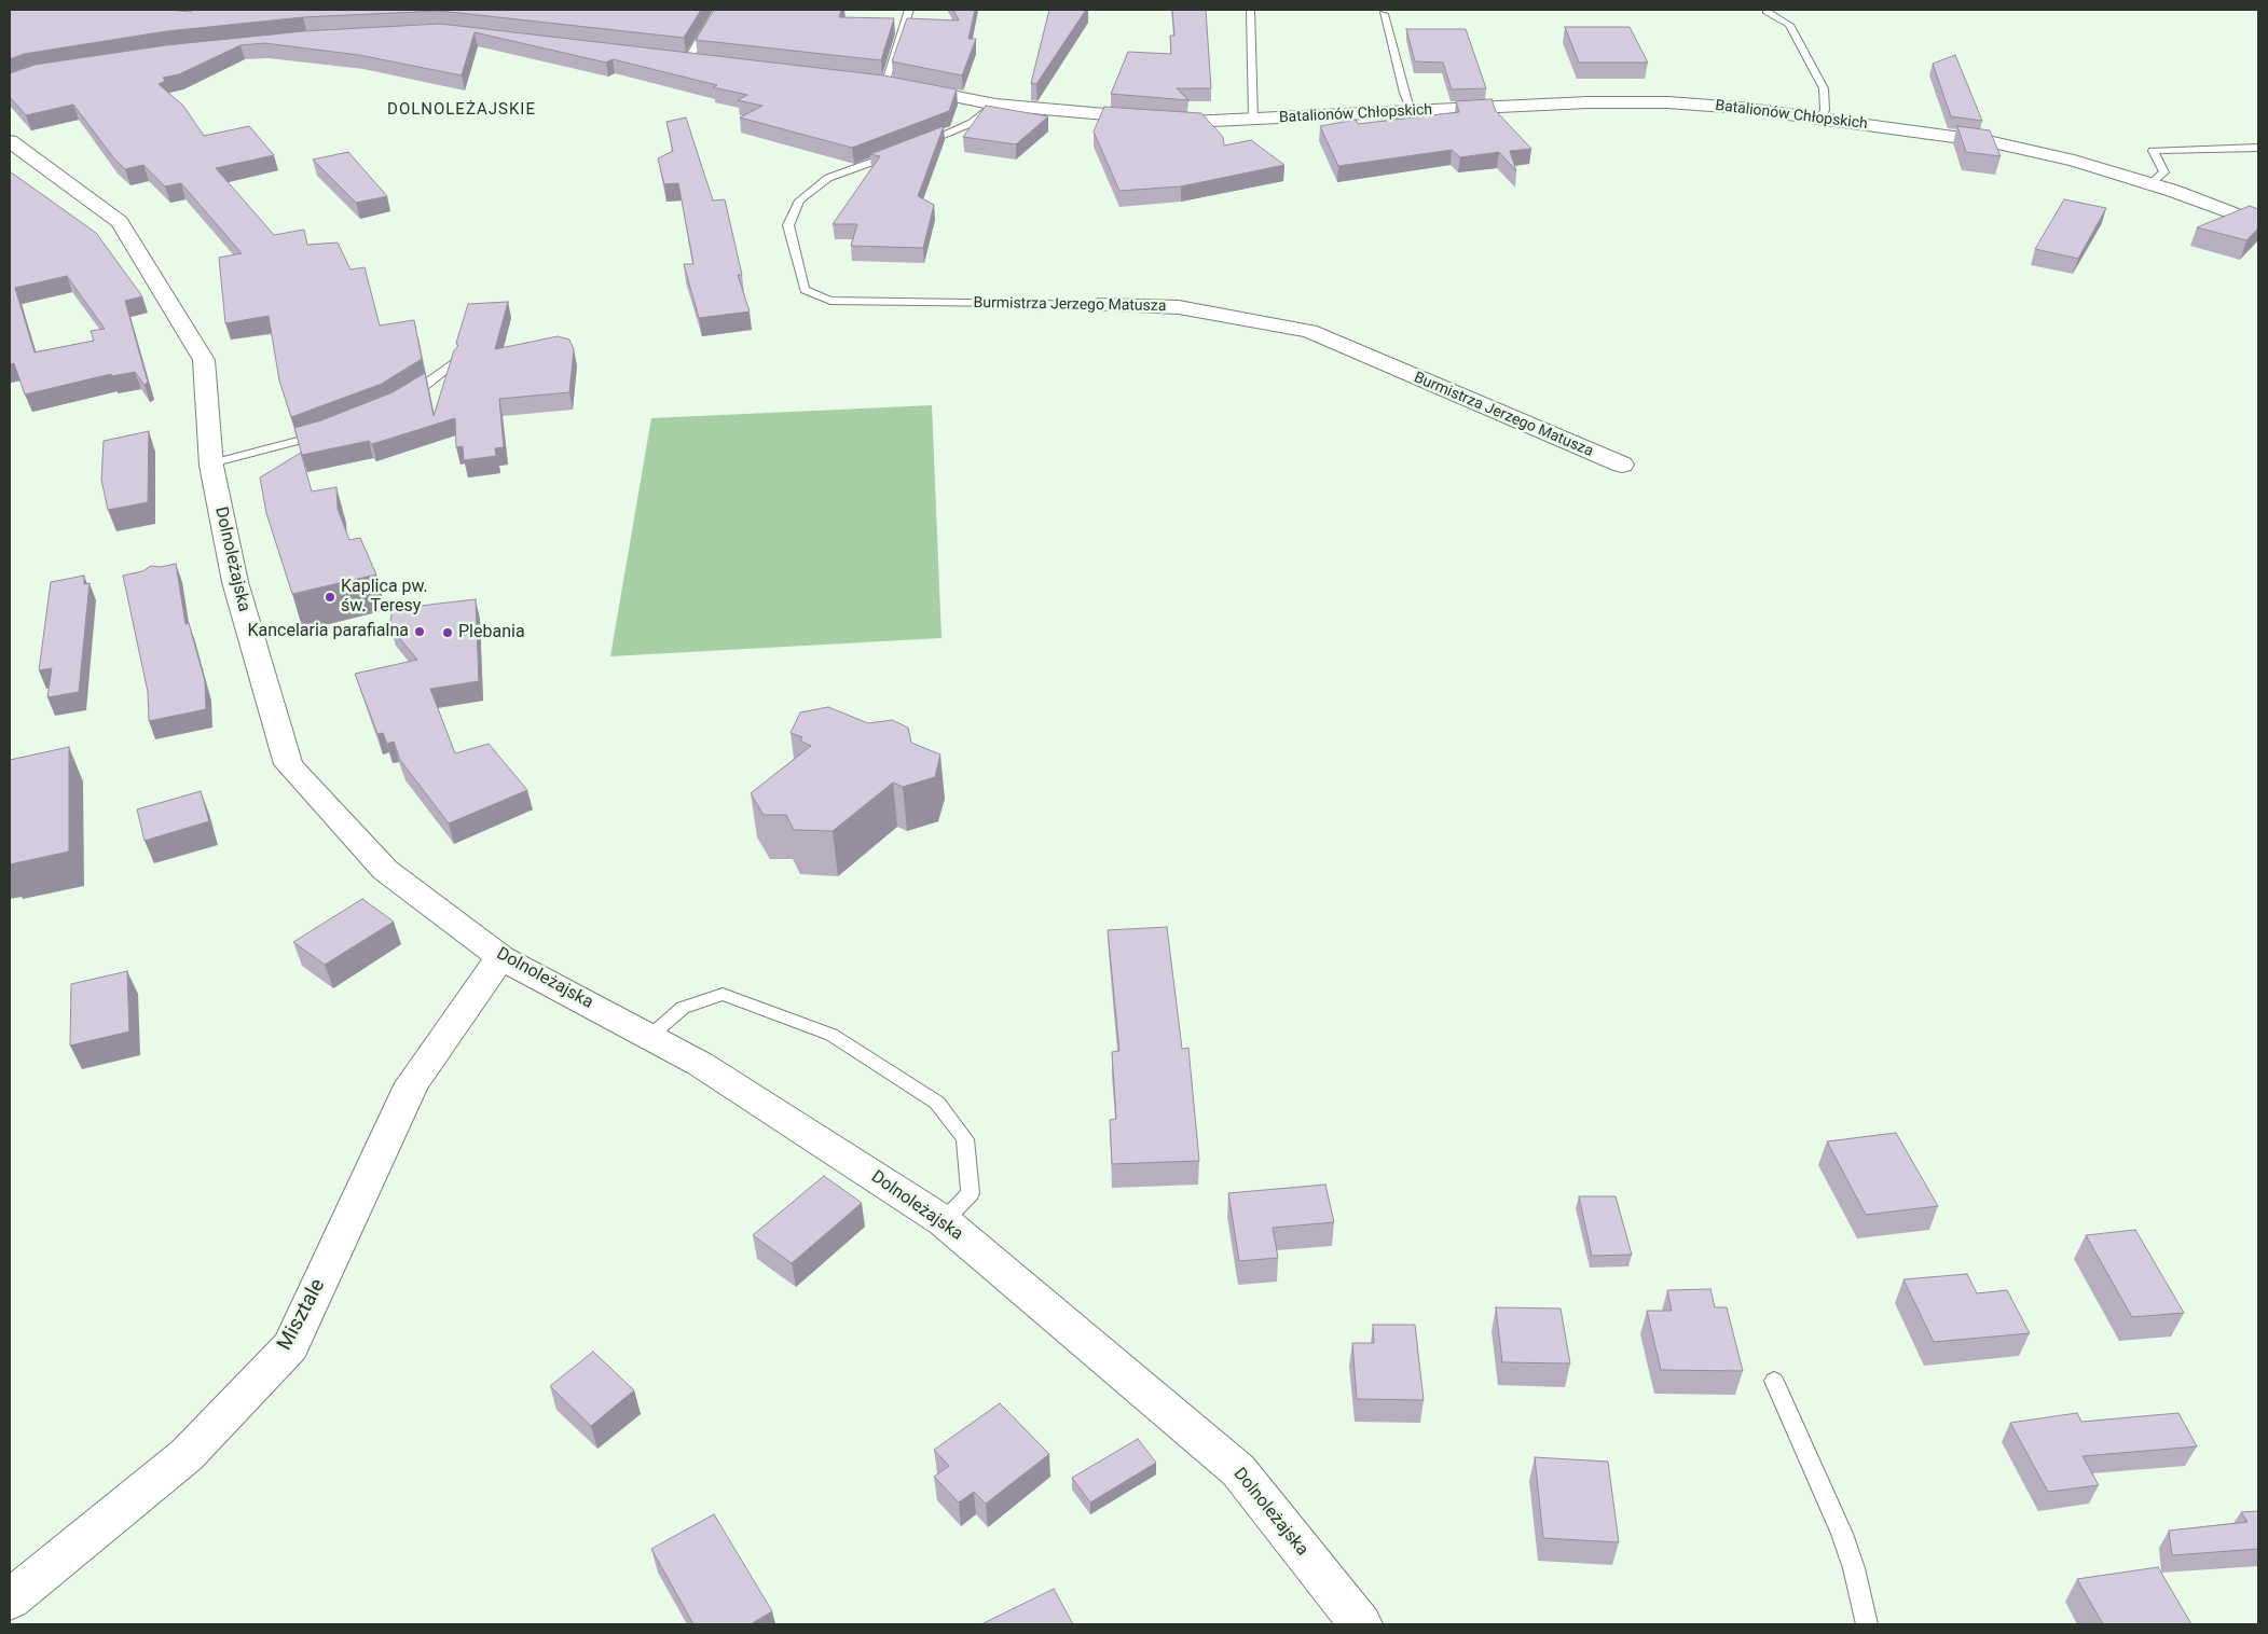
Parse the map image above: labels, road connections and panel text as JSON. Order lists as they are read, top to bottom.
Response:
{
  "streets": {
    "street": [
      "Batalionów Chłopskich",
      "Burmistrza Jerzego Matusza",
      "Dolnoleżajska",
      "Misztale"
    ]
  },
  "crossings": [
    ["Batalionów Chłopskich", "Burmistrza Jerzego Matusza"],
    ["Dolnoleżajska", "Misztale"]
  ],
  "districts": ["DOLNOLEŻAJSKIE"],
  "places": ["Kaplica pw. św. Teresy", "Kancelaria parafialna", "Plebania"]
}
